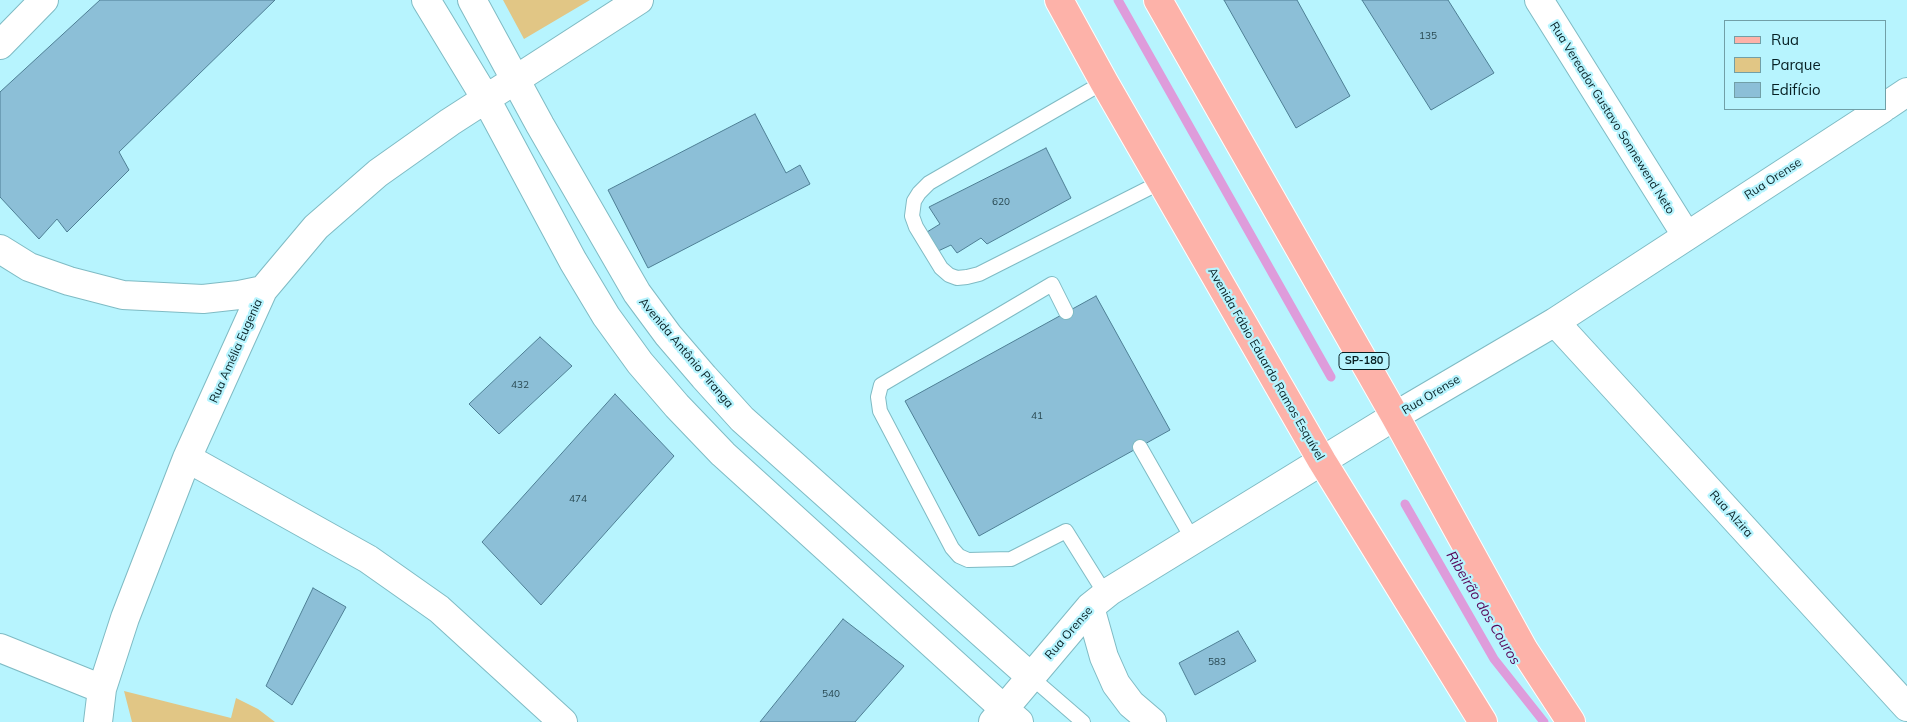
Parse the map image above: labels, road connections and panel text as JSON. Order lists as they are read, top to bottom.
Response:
{
  "streets": {
    "main road": ["SP-180", "Avenida Fábio Eduardo Ramos Esquível"],
    "street": [
      "Rua Vereador Gustavo Sonnewend Neto",
      "Rua Orense",
      "Rua Amélia Eugenia",
      "Avenida Antônio Piranga",
      "Rua Alzira"
    ]
  },
  "crossings": [
    ["Rua Vereador Gustavo Sonnewend Neto", "Rua Orense"],
    ["Rua Orense", "Avenida Antônio Piranga"],
    ["Rua Orense", "SP-180"],
    ["Rua Orense", "Avenida Fábio Eduardo Ramos Esquível"],
    ["Rua Orense", "Rua Alzira"],
    ["Rua Amélia Eugenia", "Avenida Antônio Piranga"]
  ],
  "water": ["Ribeirão dos Couros"],
  "house_numbers": [
    "135",
    "620",
    "432",
    "41",
    "474",
    "583",
    "540"
  ],
  "legend": ["Rua", "Parque", "Edifício"]
}
